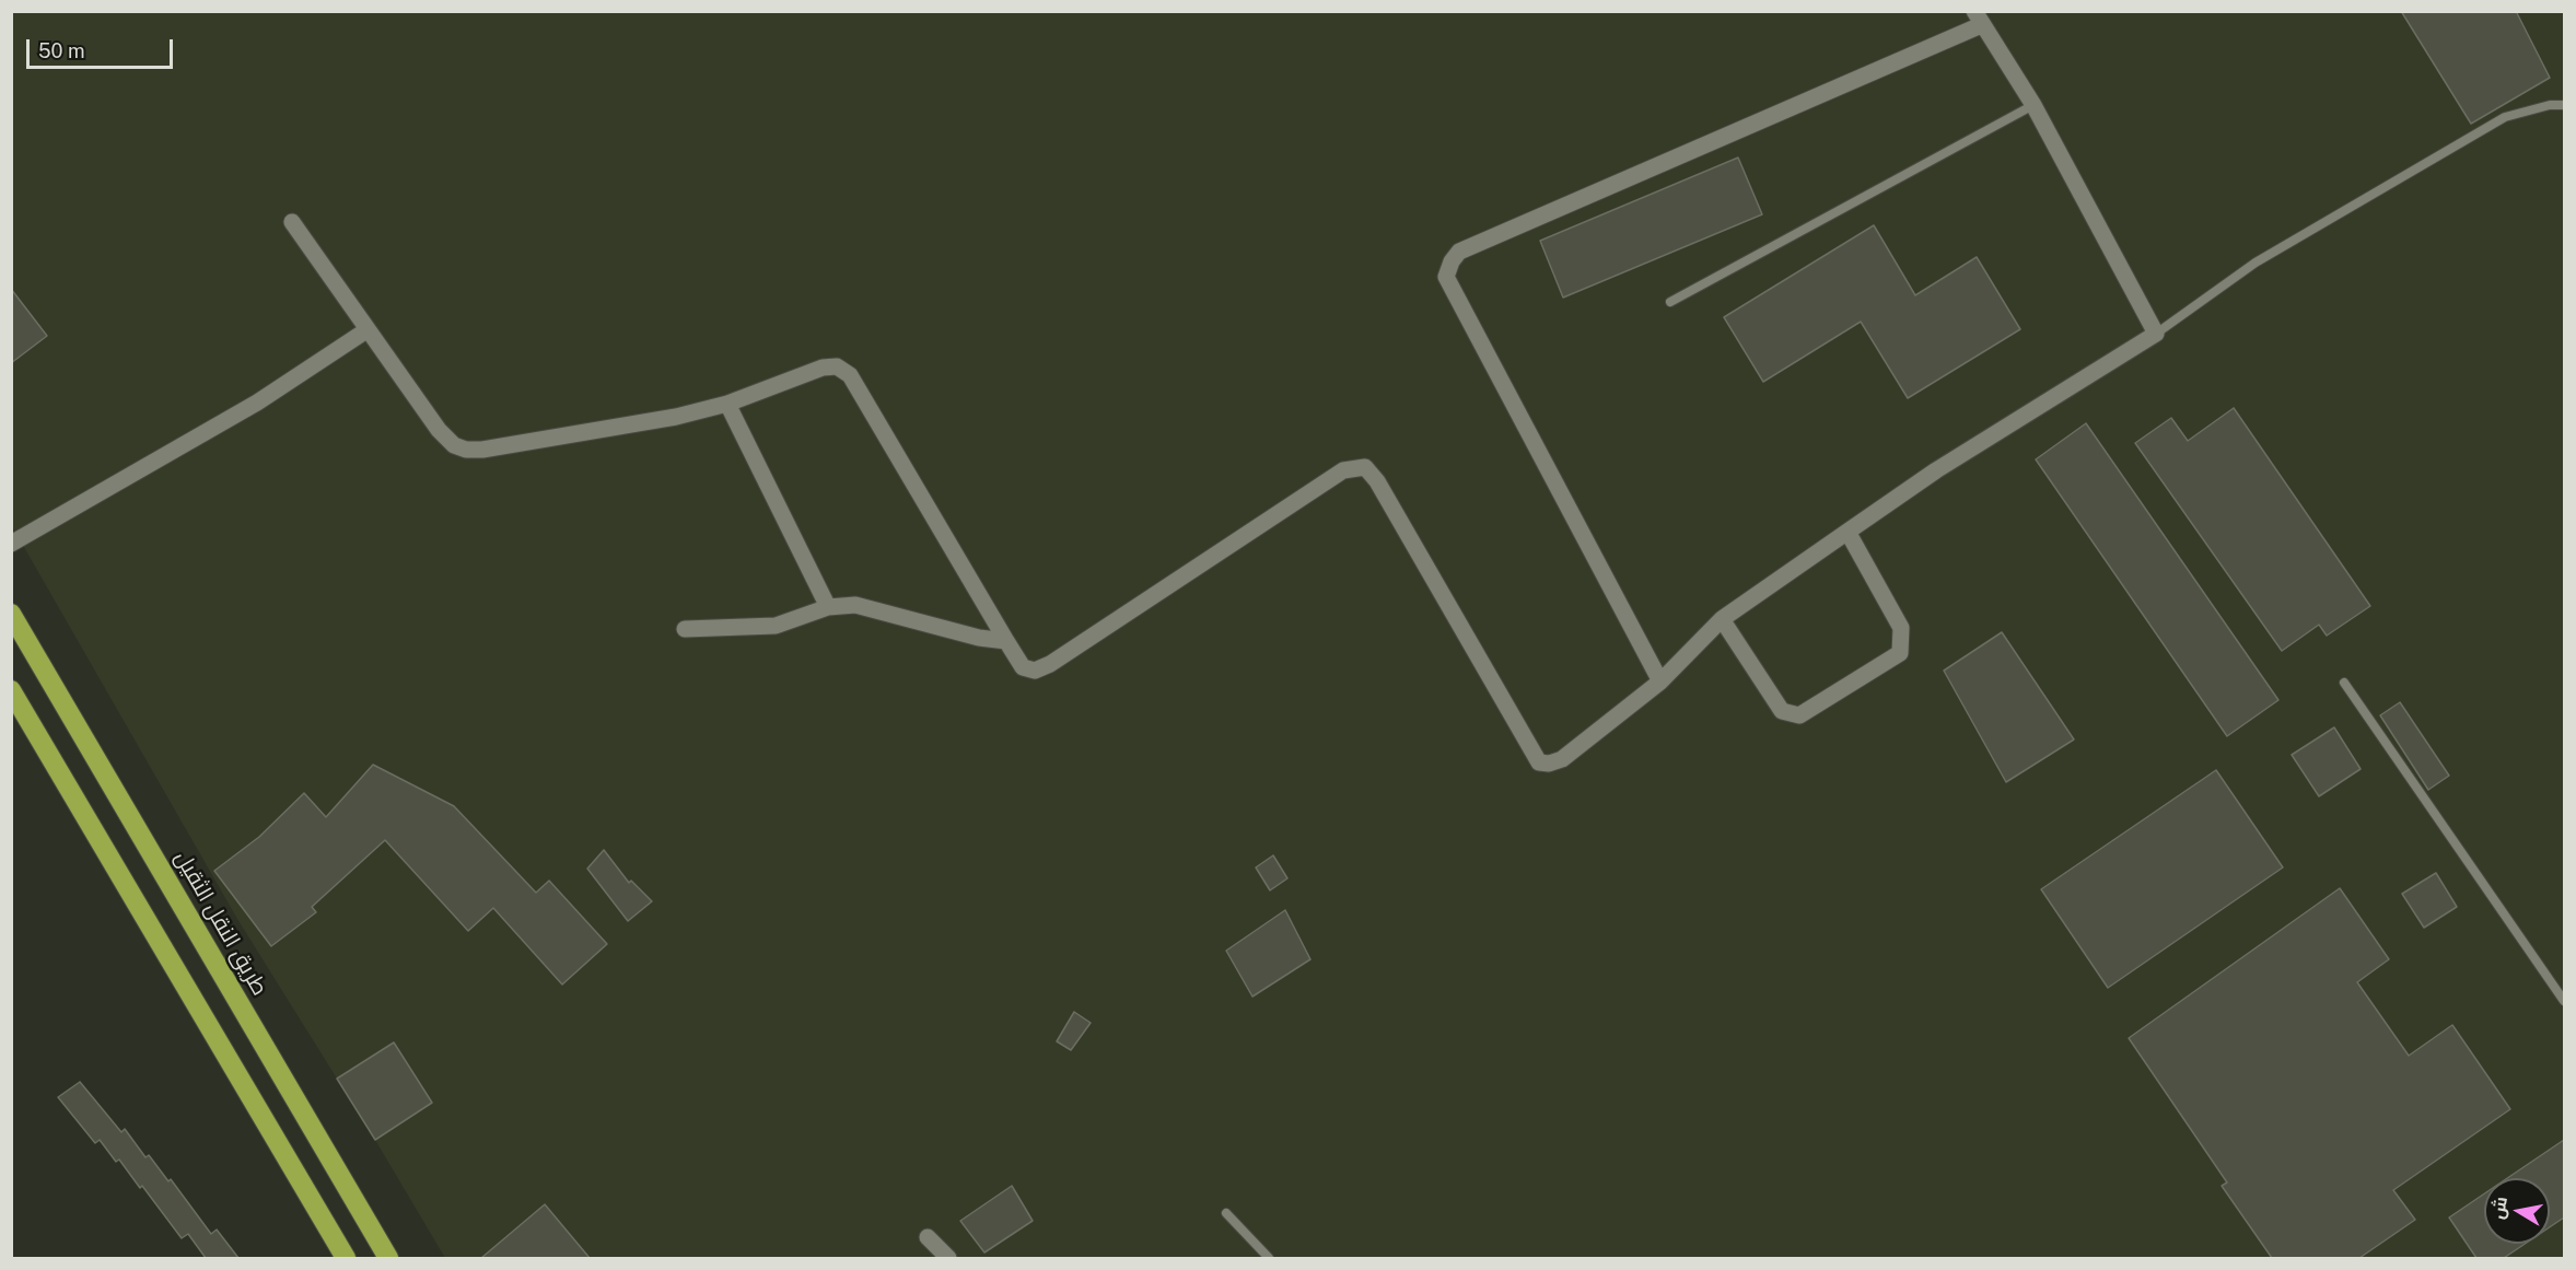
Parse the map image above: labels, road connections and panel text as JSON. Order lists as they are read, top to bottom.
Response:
{
  "streets": {
    "highway": ["طريق النقل الثقيل"]
  },
  "scale_bar": "50 m",
  "north": "left"
}
